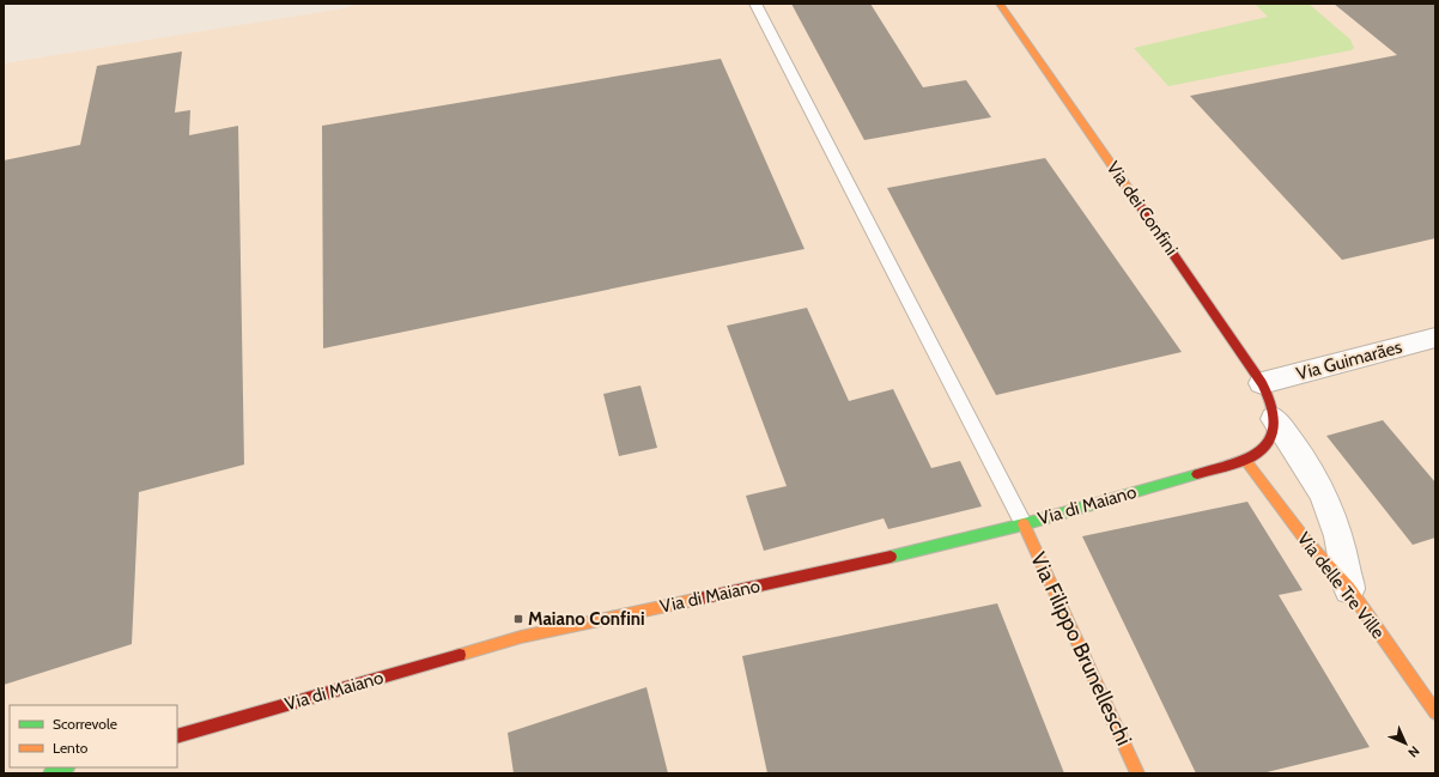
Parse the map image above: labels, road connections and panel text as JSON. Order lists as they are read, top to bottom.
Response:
{
  "streets": {
    "street": [
      "Via dei Confini",
      "Via Guimarães",
      "Via di Maiano",
      "Via delle Tre Ville",
      "Via Filippo Brunelleschi"
    ]
  },
  "crossings": [
    ["Via dei Confini", "Via Guimarães"],
    ["Via dei Confini", "Via delle Tre Ville"],
    ["Via di Maiano", "Via delle Tre Ville"],
    ["Via di Maiano", "Via Filippo Brunelleschi"]
  ],
  "places": {
    "transit": ["Maiano Confini"]
  },
  "legend": ["Scorrevole", "Lento"],
  "north": "bottom right"
}
